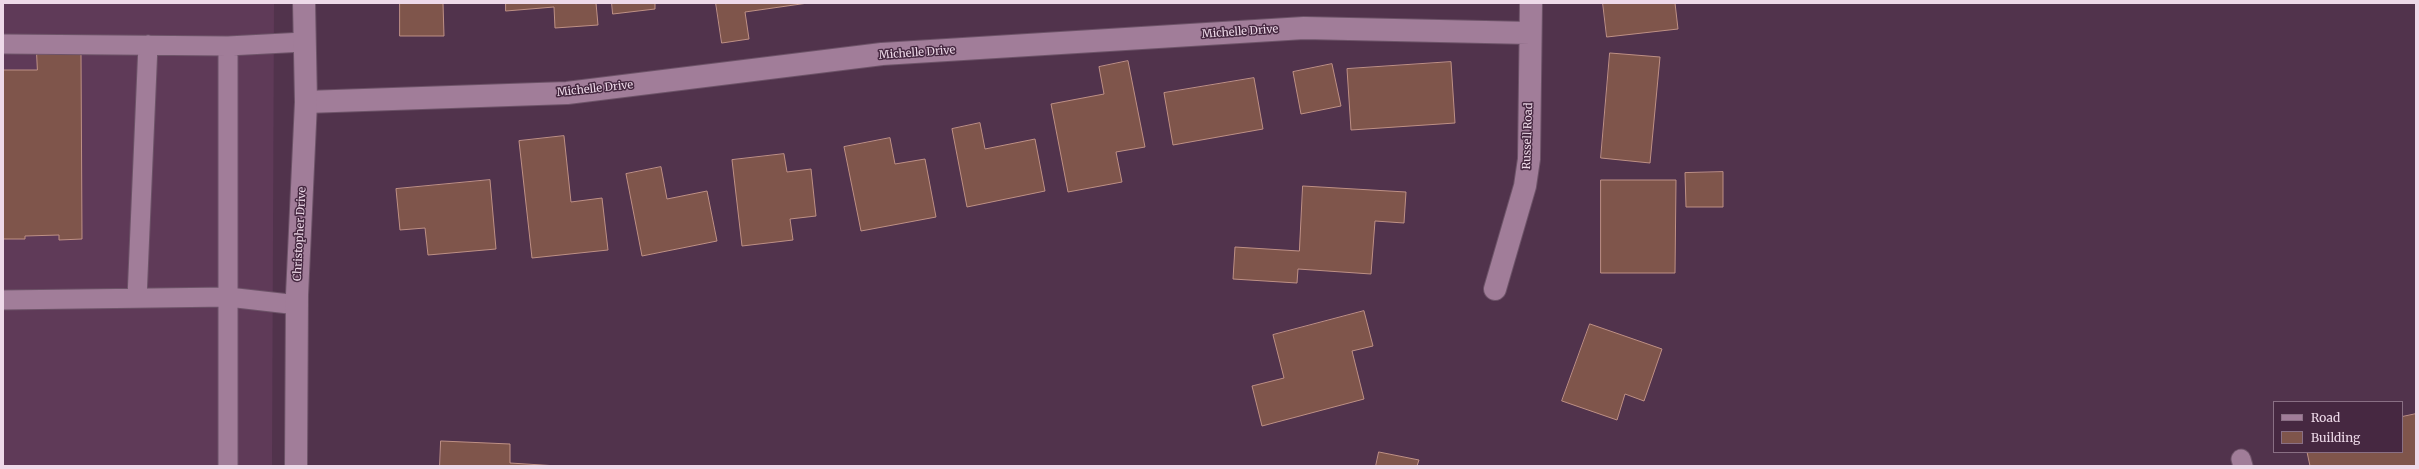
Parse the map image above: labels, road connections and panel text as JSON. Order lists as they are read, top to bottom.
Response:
{
  "streets": {
    "street": ["Michelle Drive", "Russell Road", "Christopher Drive"]
  },
  "crossings": [
    ["Michelle Drive", "Russell Road"],
    ["Michelle Drive", "Christopher Drive"]
  ],
  "legend": ["Road", "Building"]
}
